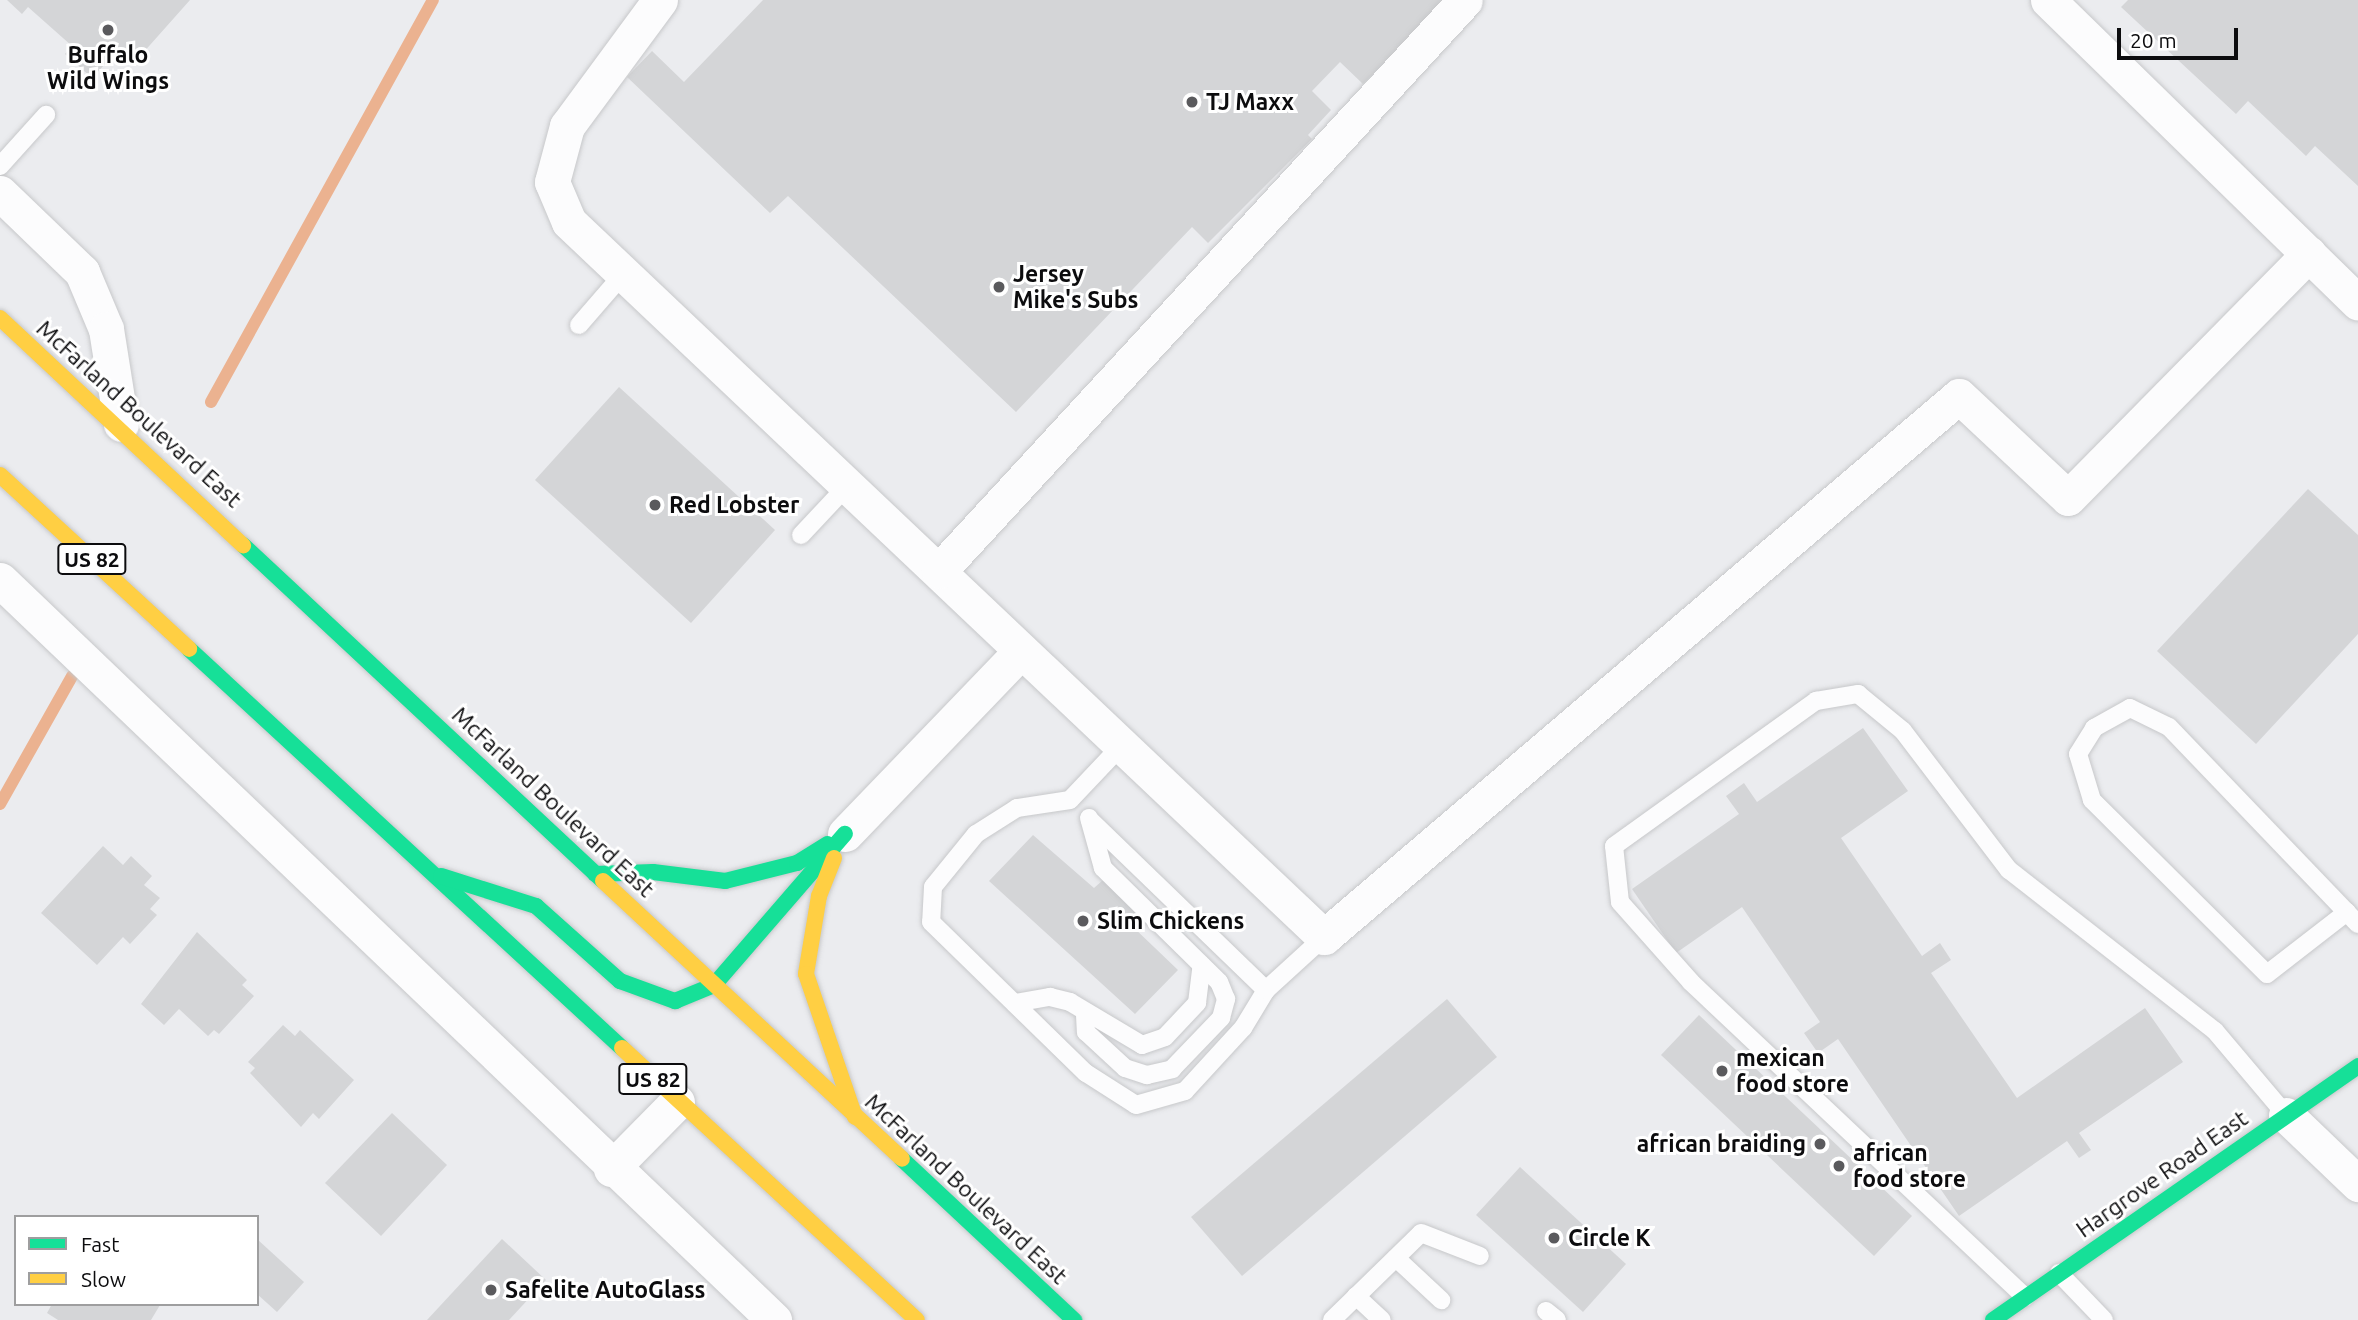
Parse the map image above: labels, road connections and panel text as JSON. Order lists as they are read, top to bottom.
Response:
{
  "streets": {
    "main road": ["McFarland Boulevard East", "US 82", "Hargrove Road East"]
  },
  "places": [
    "Buffalo Wild Wings",
    "TJ Maxx",
    "Jersey Mike's Subs",
    "Red Lobster",
    "Slim Chickens",
    "mexican food store",
    "african braiding",
    "african food store",
    "Circle K",
    "Safelite AutoGlass"
  ],
  "legend": ["Fast", "Slow"],
  "scale_bar": "20 m"
}
